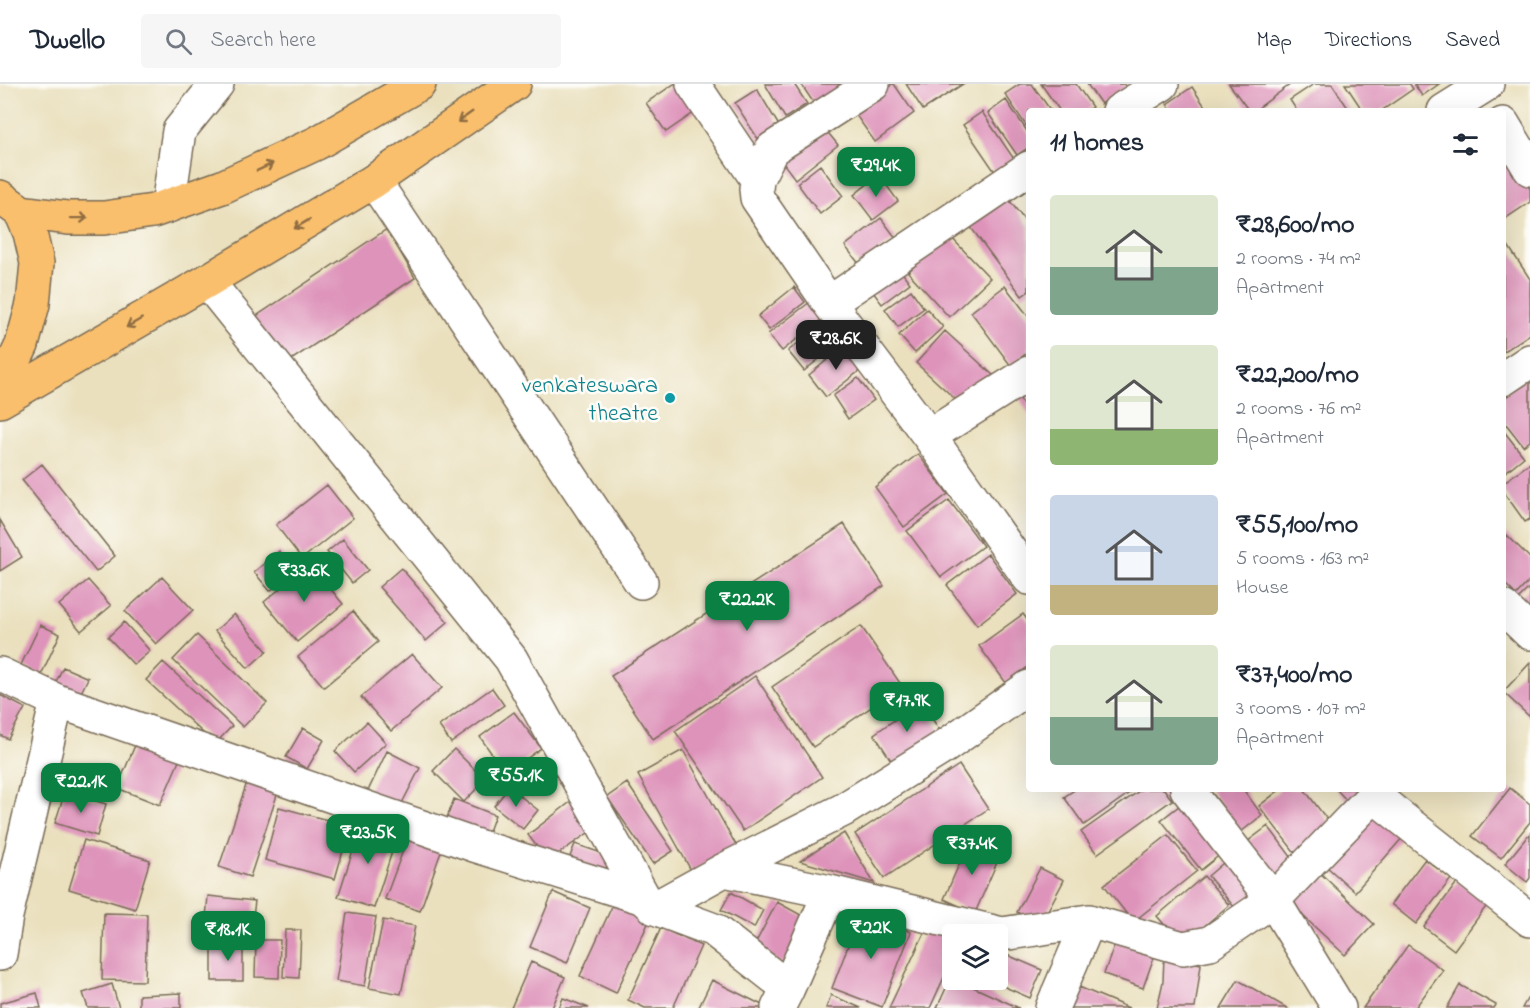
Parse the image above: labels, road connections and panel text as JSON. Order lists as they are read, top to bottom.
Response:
{
  "places": ["venkateswara theatre"],
  "page": {
    "header": "Dwello",
    "search": "Search here",
    "nav": ["Map", "Directions", "Saved"],
    "heading": "11 homes",
    "price": [
      "₹29.4K",
      "₹28.6K",
      "₹33.6K",
      "₹22.2K",
      "₹17.9K",
      "₹55.1K",
      "₹22.1K",
      "₹23.5K",
      "₹37.4K",
      "₹22K",
      "₹18.1K"
    ],
    "list": [
      {
        "name": "₹28,600/mo",
        "note": "2 rooms · 74 m² · Apartment"
      },
      {
        "name": "₹22,200/mo",
        "note": "2 rooms · 76 m² · Apartment"
      },
      {
        "name": "₹55,100/mo",
        "note": "5 rooms · 163 m² · House"
      },
      {
        "name": "₹37,400/mo",
        "note": "3 rooms · 107 m² · Apartment"
      }
    ]
  }
}
